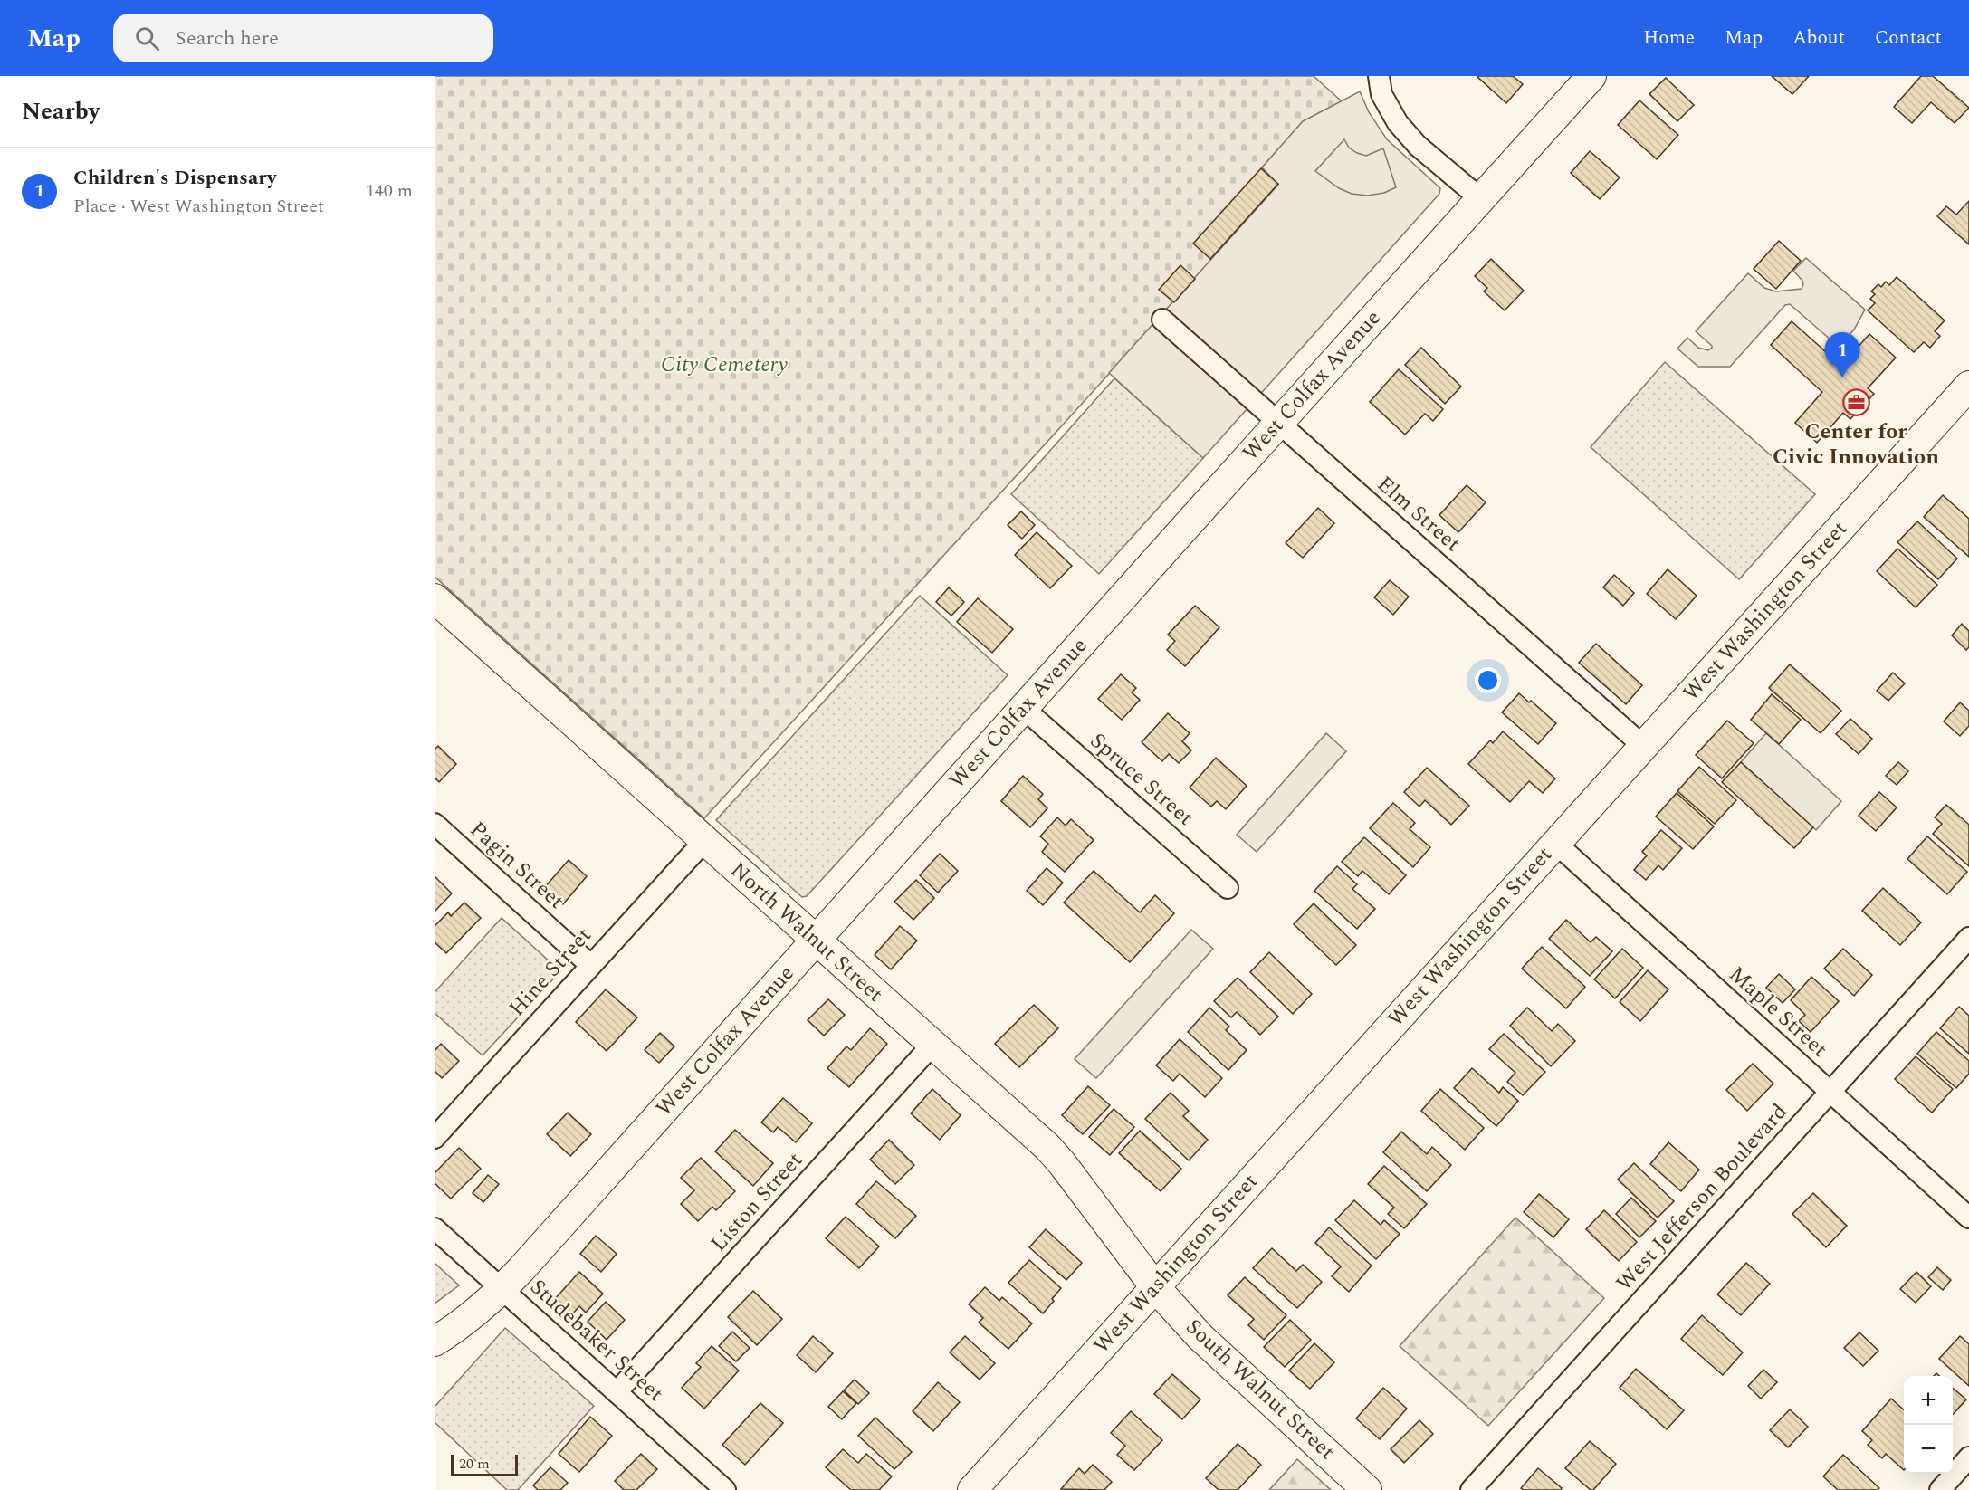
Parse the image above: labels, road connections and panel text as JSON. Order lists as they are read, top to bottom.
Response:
{
  "streets": {
    "street": [
      "West Colfax Avenue",
      "Elm Street",
      "West Washington Street",
      "Spruce Street",
      "Pagin Street",
      "North Walnut Street",
      "Hine Street",
      "Maple Street",
      "West Jefferson Boulevard",
      "Liston Street",
      "Studebaker Street",
      "South Walnut Street"
    ]
  },
  "crossings": [
    ["West Colfax Avenue", "Elm Street"],
    ["West Colfax Avenue", "Spruce Street"],
    ["West Colfax Avenue", "North Walnut Street"],
    ["West Colfax Avenue", "Studebaker Street"],
    ["Elm Street", "West Washington Street"],
    ["West Washington Street", "North Walnut Street"],
    ["West Washington Street", "Maple Street"],
    ["West Washington Street", "South Walnut Street"],
    ["Pagin Street", "Hine Street"],
    ["North Walnut Street", "Hine Street"],
    ["North Walnut Street", "Liston Street"],
    ["North Walnut Street", "South Walnut Street"],
    ["Maple Street", "West Jefferson Boulevard"],
    ["Liston Street", "Studebaker Street"]
  ],
  "parks": ["City Cemetery"],
  "places": {
    "office": ["Center for Civic Innovation"]
  },
  "scale_bar": "20 m",
  "page": {
    "header": "Map",
    "search": "Search here",
    "nav": [
      "Home",
      "Map",
      "About",
      "Contact"
    ],
    "heading": "Nearby",
    "list": [
      {
        "mark": "1",
        "name": "Children's Dispensary",
        "note": "Place · West Washington Street",
        "value": "140 m"
      }
    ],
    "pins": "1",
    "map_buttons": ["+", "−"],
    "scale": "20 m"
  }
}
